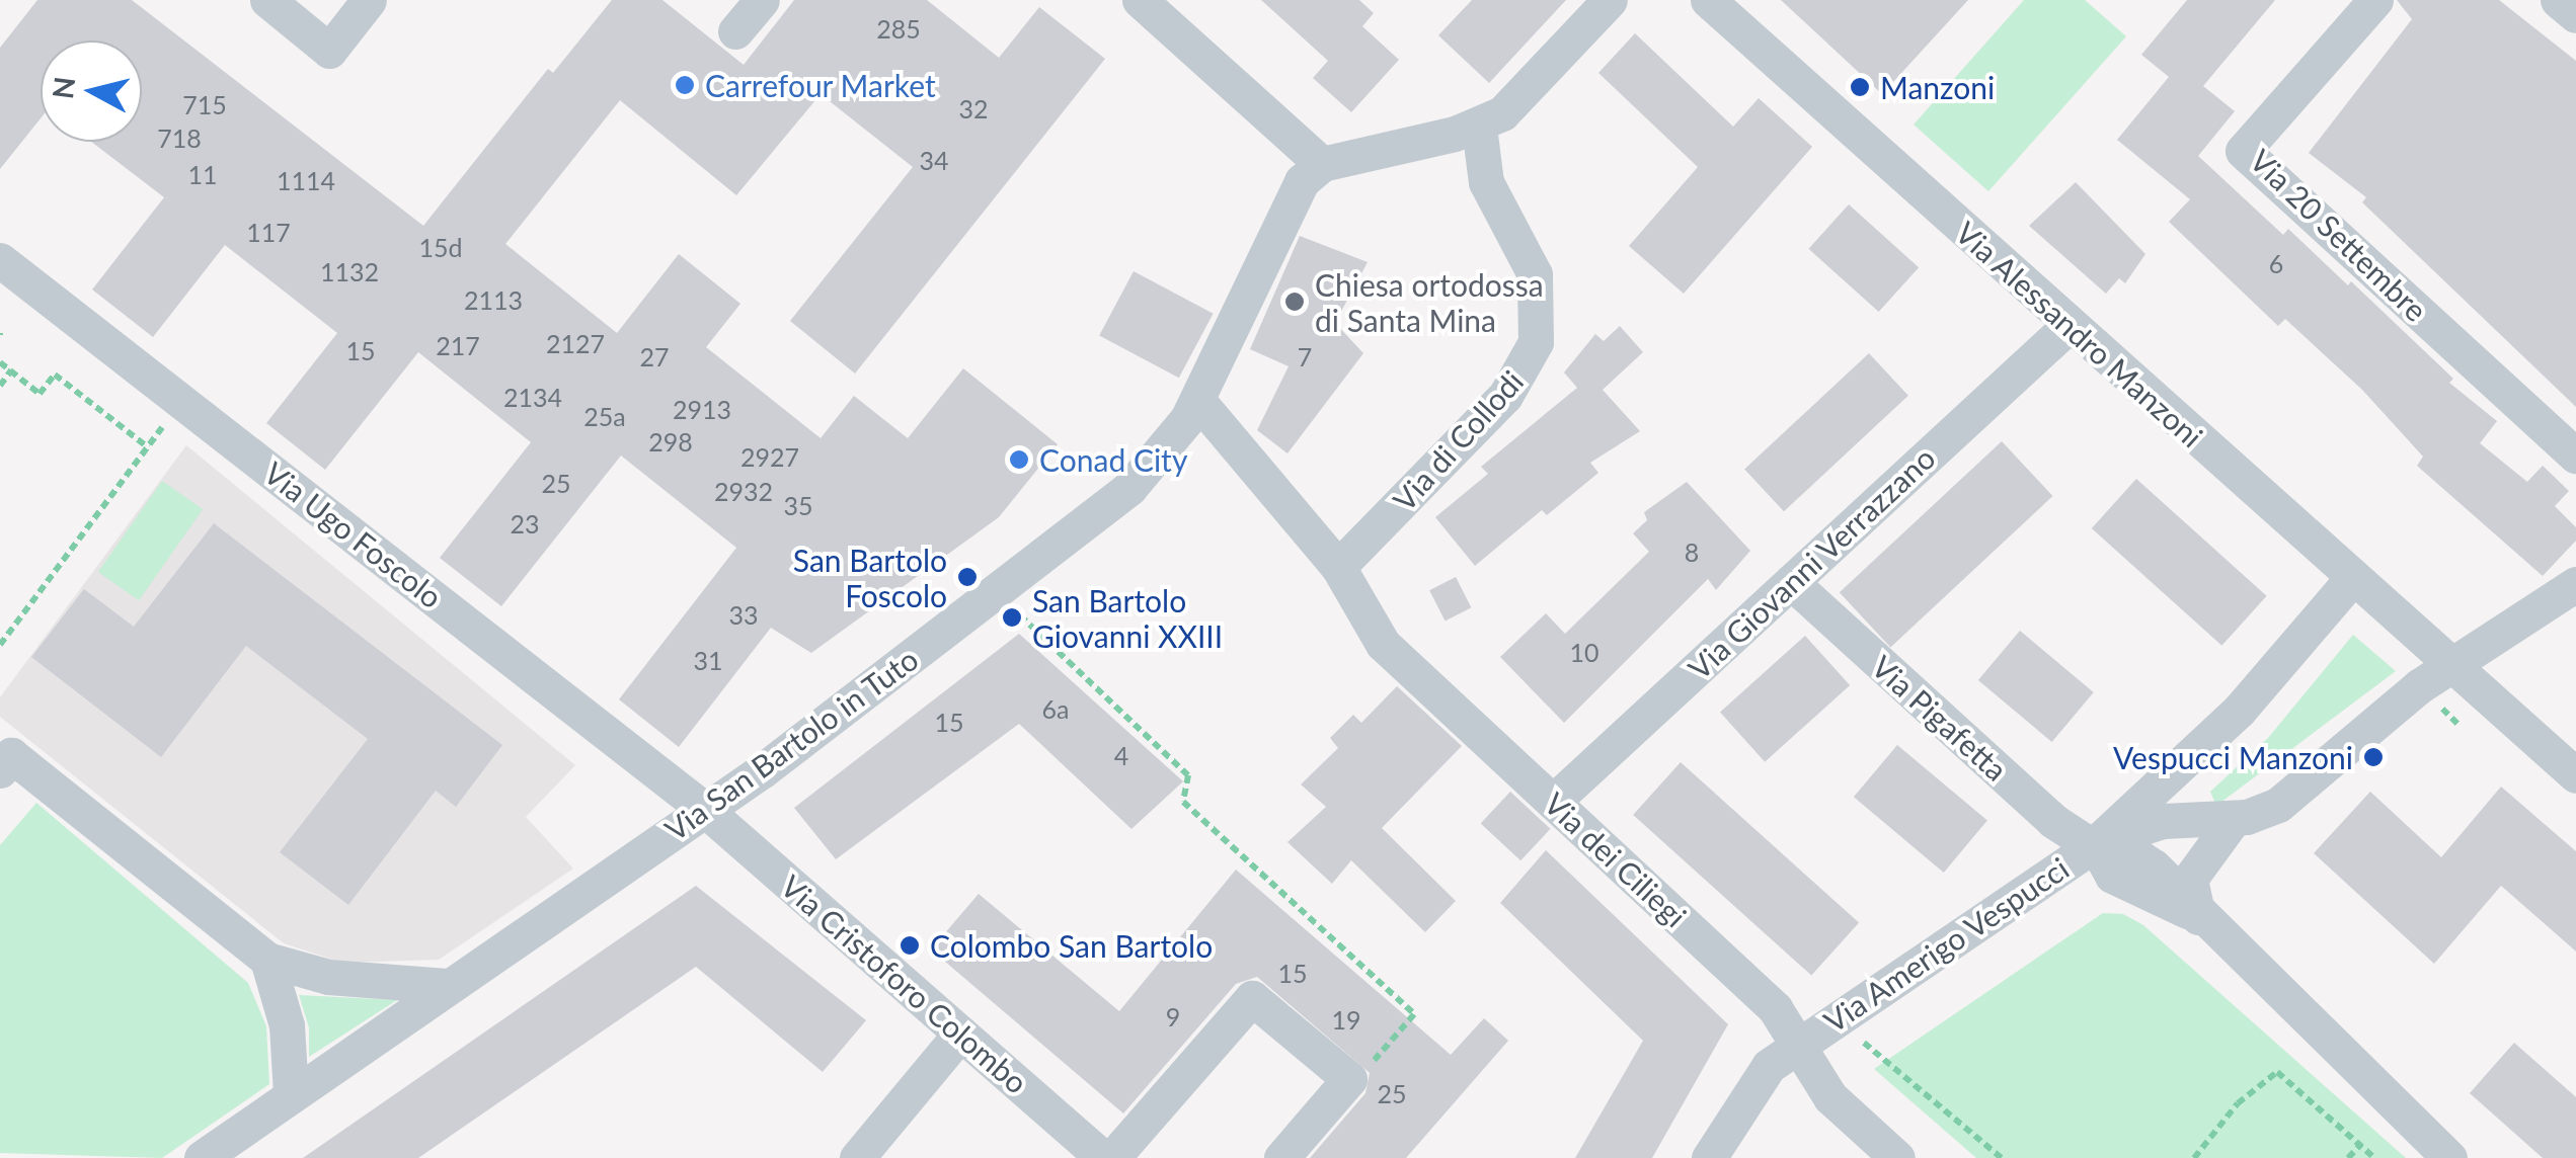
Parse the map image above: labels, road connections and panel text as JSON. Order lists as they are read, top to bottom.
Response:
{
  "streets": {
    "street": [
      "Via 20 Settembre",
      "Via Alessandro Manzoni",
      "Via di Collodi",
      "Via Ugo Foscolo",
      "Via Giovanni Verrazzano",
      "Via Pigafetta",
      "Via San Bartolo in Tuto",
      "Via dei Ciliegi",
      "Via Amerigo Vespucci",
      "Via Cristoforo Colombo"
    ]
  },
  "crossings": [
    ["Via Alessandro Manzoni", "Via Giovanni Verrazzano"],
    ["Via Alessandro Manzoni", "Via Amerigo Vespucci"],
    ["Via di Collodi", "Via dei Ciliegi"],
    ["Via Ugo Foscolo", "Via San Bartolo in Tuto"],
    ["Via Ugo Foscolo", "Via Cristoforo Colombo"],
    ["Via Giovanni Verrazzano", "Via Pigafetta"],
    ["Via Giovanni Verrazzano", "Via dei Ciliegi"],
    ["Via Pigafetta", "Via Amerigo Vespucci"],
    ["Via San Bartolo in Tuto", "Via dei Ciliegi"],
    ["Via San Bartolo in Tuto", "Via Cristoforo Colombo"],
    ["Via dei Ciliegi", "Via Amerigo Vespucci"]
  ],
  "places": [
    "Carrefour Market",
    "Manzoni",
    "Chiesa ortodossa di Santa Mina",
    "Conad City",
    "San Bartolo Foscolo",
    "San Bartolo Giovanni XXIII",
    "Vespucci Manzoni",
    "Colombo San Bartolo"
  ],
  "house_numbers": [
    "285",
    "715",
    "32",
    "718",
    "34",
    "11",
    "1114",
    "117",
    "15d",
    "6",
    "1132",
    "2113",
    "2127",
    "217",
    "15",
    "27",
    "7",
    "2134",
    "2913",
    "25a",
    "298",
    "2927",
    "25",
    "2932",
    "35",
    "23",
    "8",
    "33",
    "10",
    "31",
    "6a",
    "15",
    "4",
    "15",
    "9",
    "19",
    "25"
  ],
  "north": "left"
}
